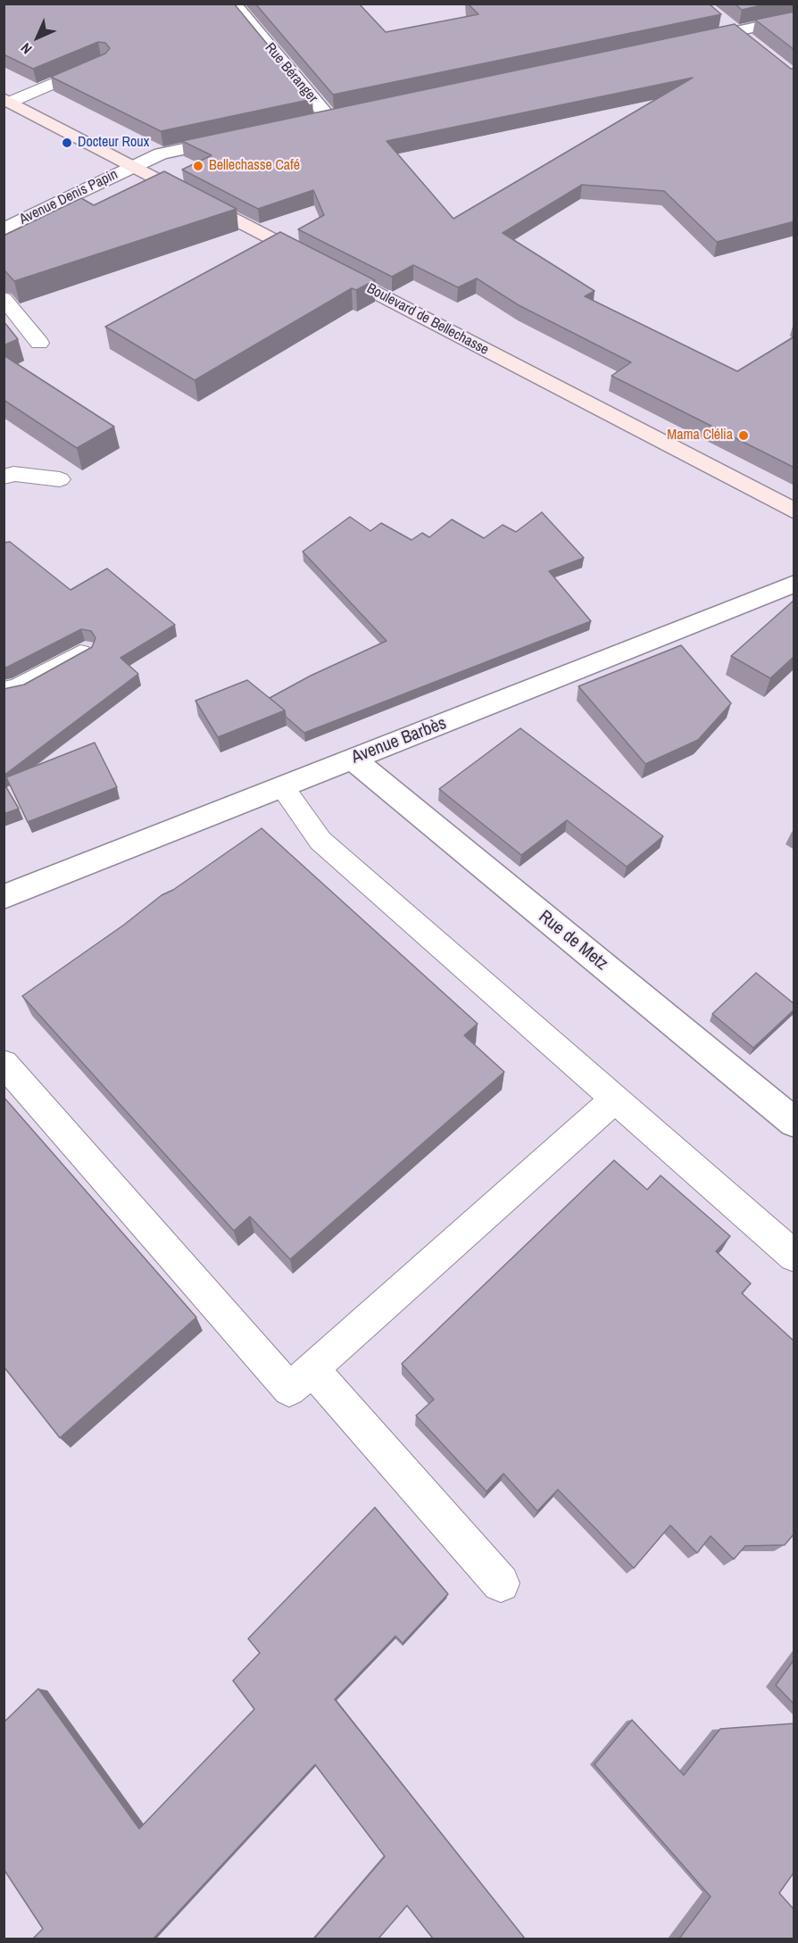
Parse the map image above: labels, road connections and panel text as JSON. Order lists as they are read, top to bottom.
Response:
{
  "streets": {
    "street": [
      "Rue Béranger",
      "Avenue Denis Papin",
      "Boulevard de Bellechasse",
      "Avenue Barbès",
      "Rue de Metz"
    ]
  },
  "crossings": [
    ["Avenue Denis Papin", "Boulevard de Bellechasse"],
    ["Avenue Barbès", "Rue de Metz"]
  ],
  "places": ["Docteur Roux", "Bellechasse Café", "Mama Clélia"],
  "north": "bottom left"
}
